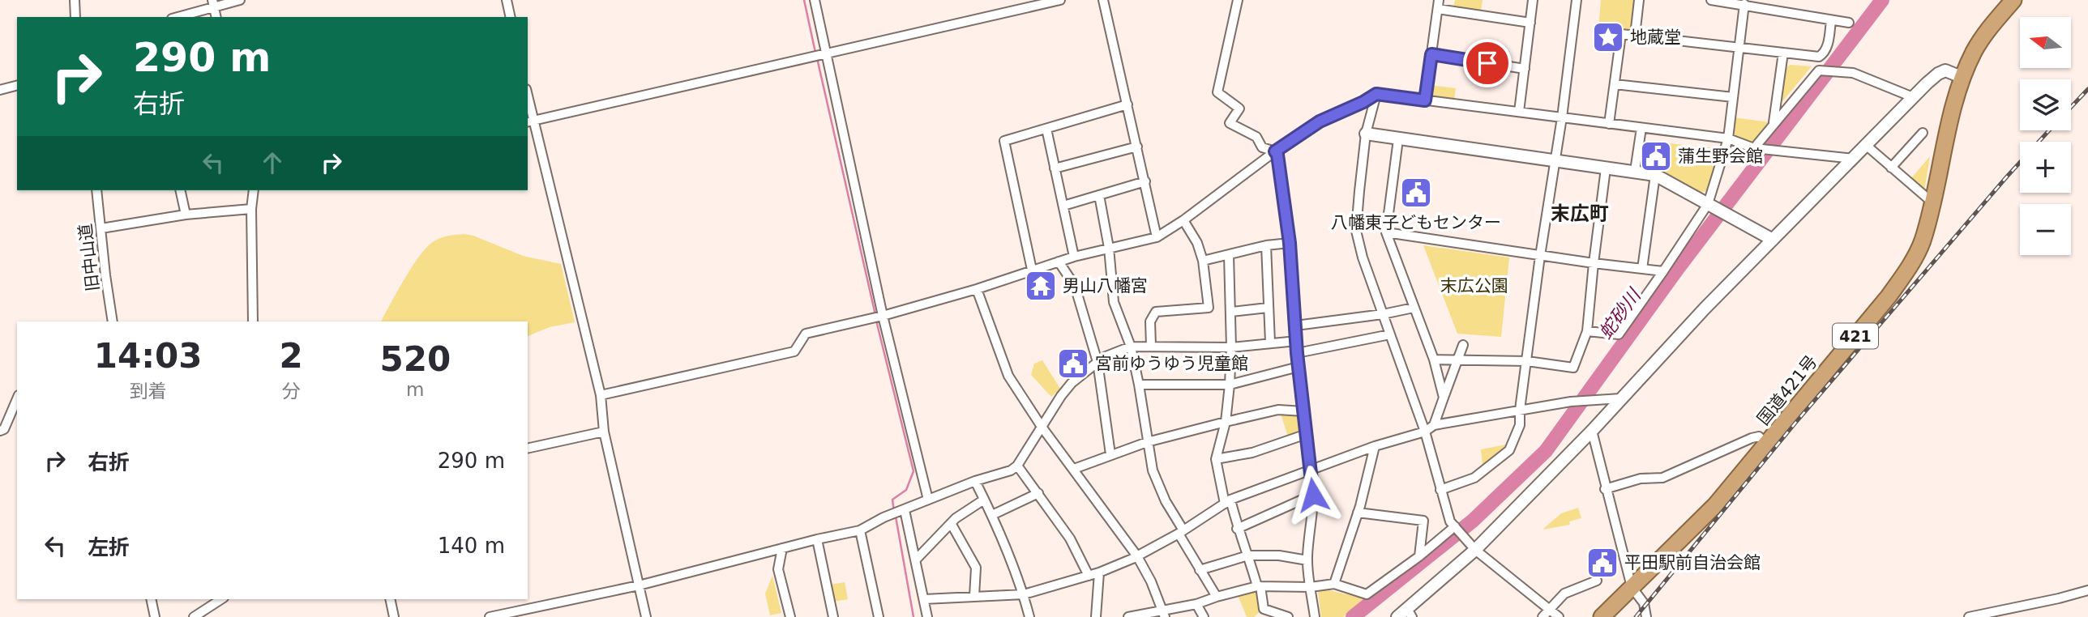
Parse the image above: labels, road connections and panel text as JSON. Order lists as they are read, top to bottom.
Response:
{
  "streets": {
    "highway": ["421", "国道421号"],
    "street": ["旧中山道"]
  },
  "districts": ["末広町"],
  "water": ["蛇砂川"],
  "parks": ["末広公園"],
  "places": {
    "place": ["地蔵堂"],
    "public building": [
      "蒲生野会館",
      "八幡東子どもセンター",
      "宮前ゆうゆう児童館",
      "平田駅前自治会館"
    ],
    "temple": ["男山八幡宮"]
  },
  "north": "left",
  "page": {
    "map_buttons": ["+", "−"],
    "turn": ["290 m", "右折"],
    "eta": [
      "14:03",
      "到着",
      "2",
      "分",
      "520",
      "m"
    ],
    "list": [
      {
        "name": "右折",
        "value": "290 m"
      },
      {
        "name": "左折",
        "value": "140 m"
      }
    ]
  }
}
